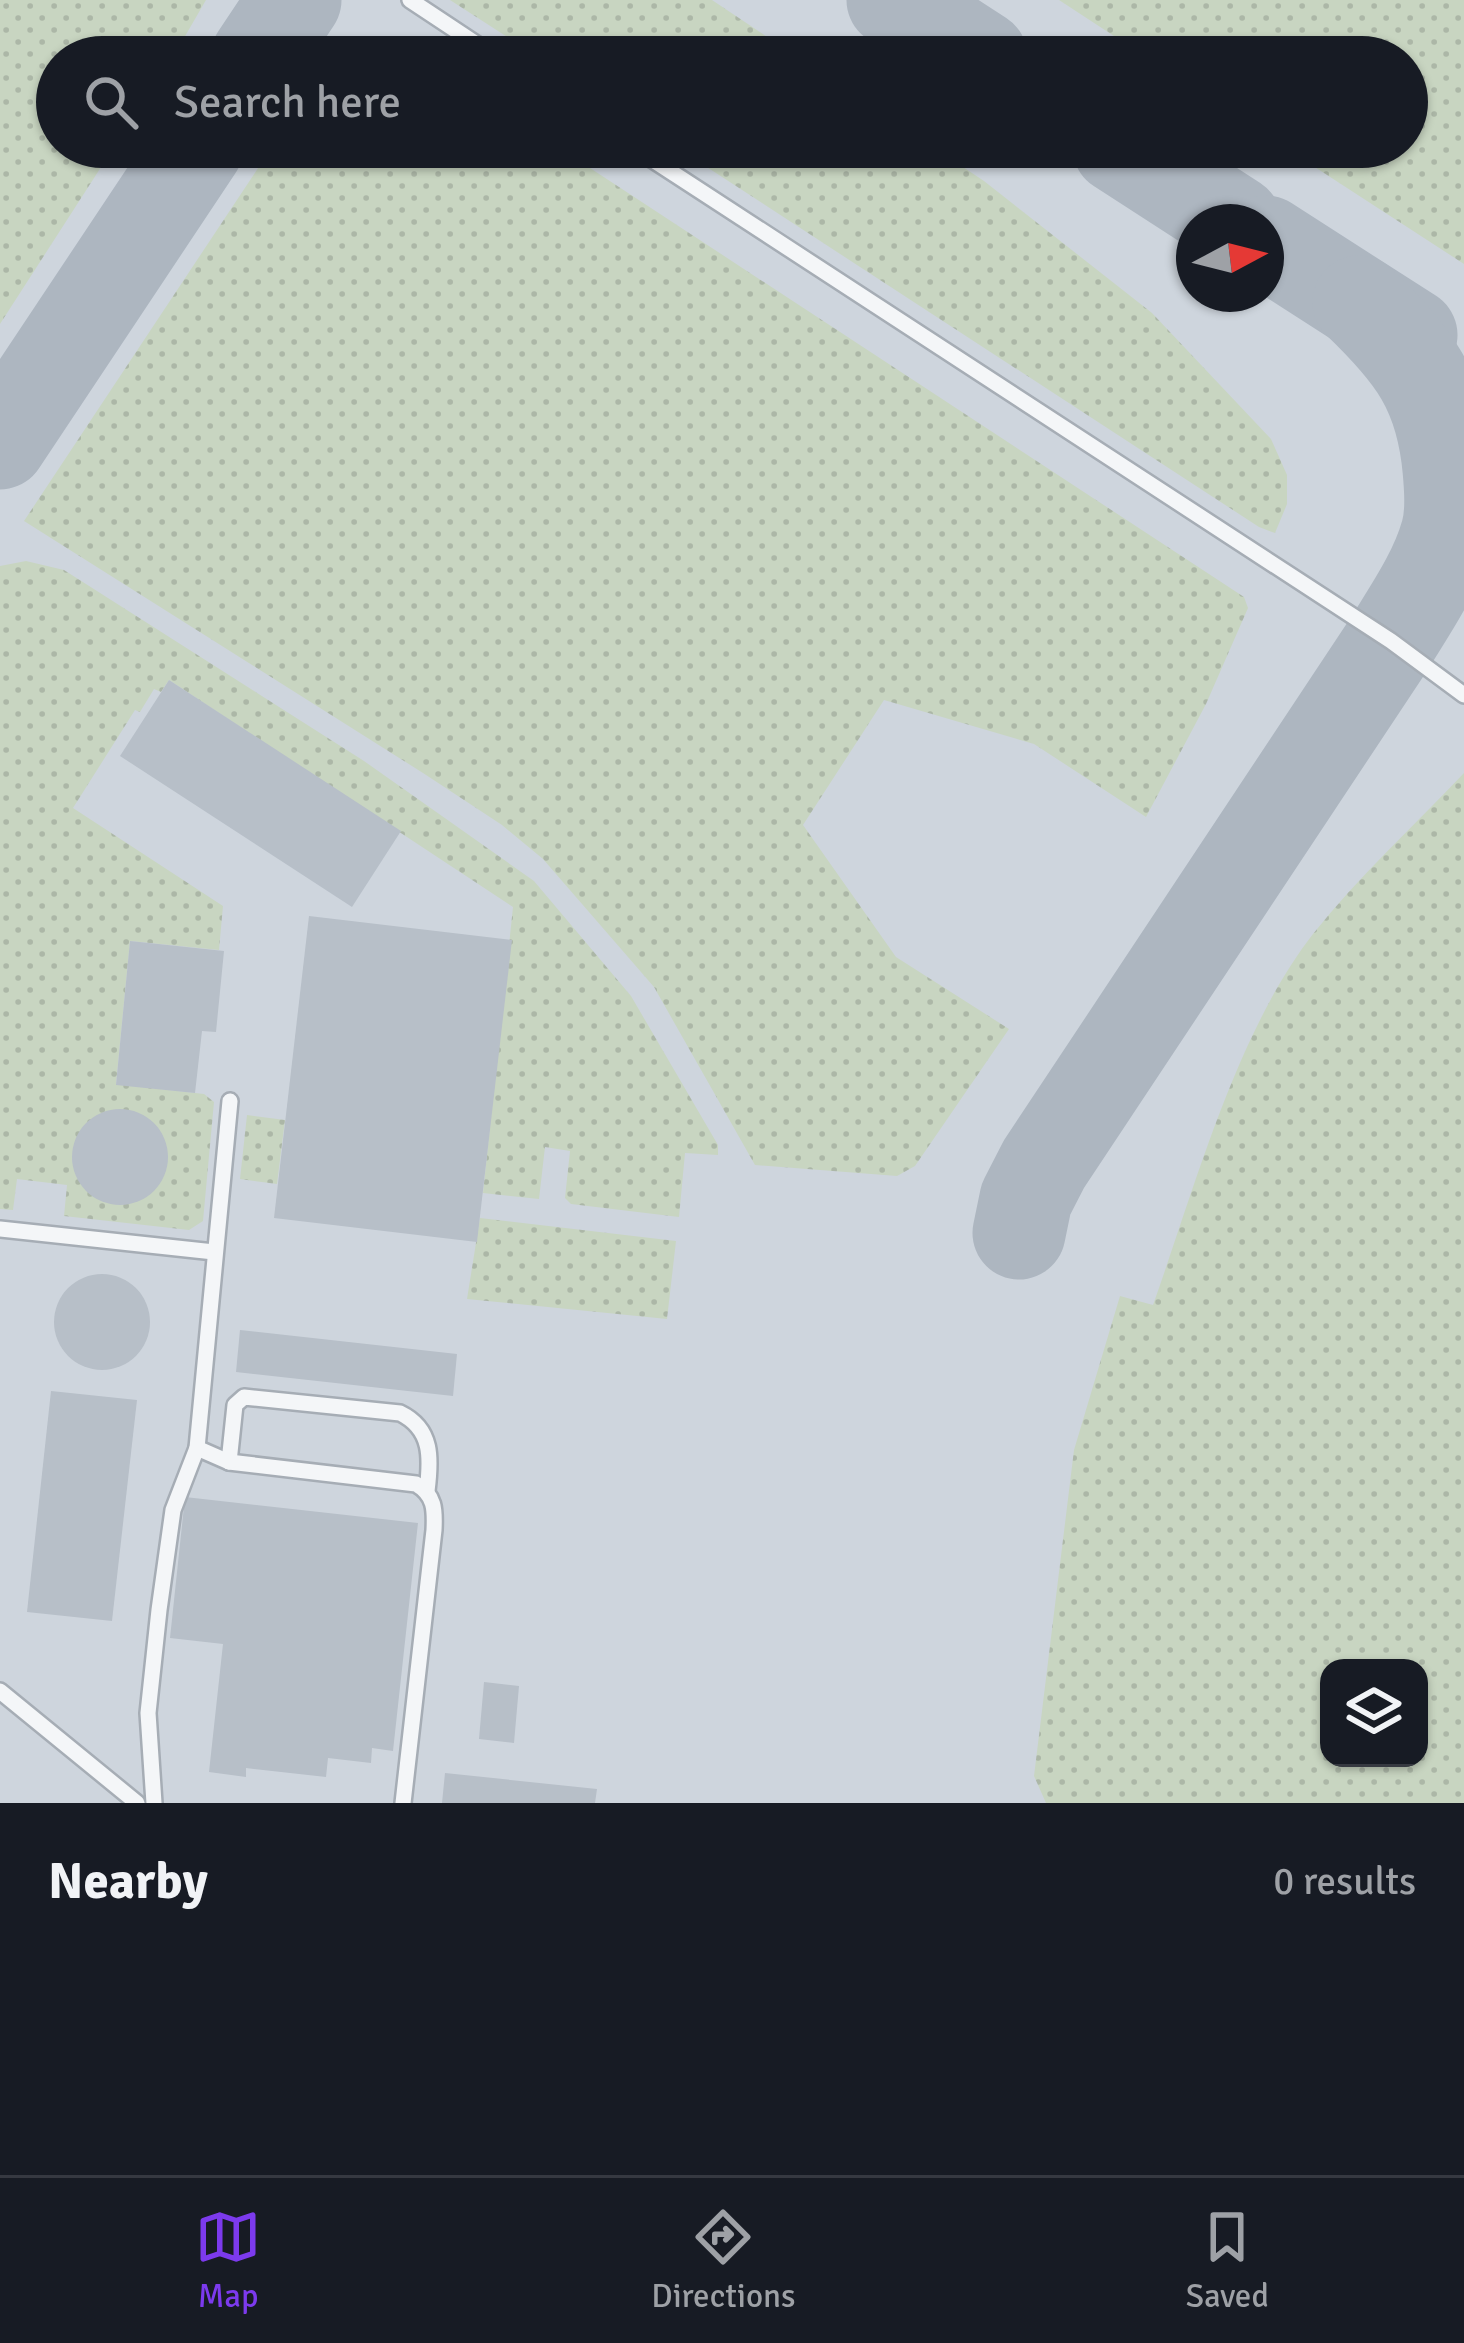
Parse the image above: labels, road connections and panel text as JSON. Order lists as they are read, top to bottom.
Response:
{
  "north": "right",
  "page": {
    "search": "Search here",
    "heading": ["Nearby", "0 results"],
    "nav": ["Map", "Directions", "Saved"]
  }
}
